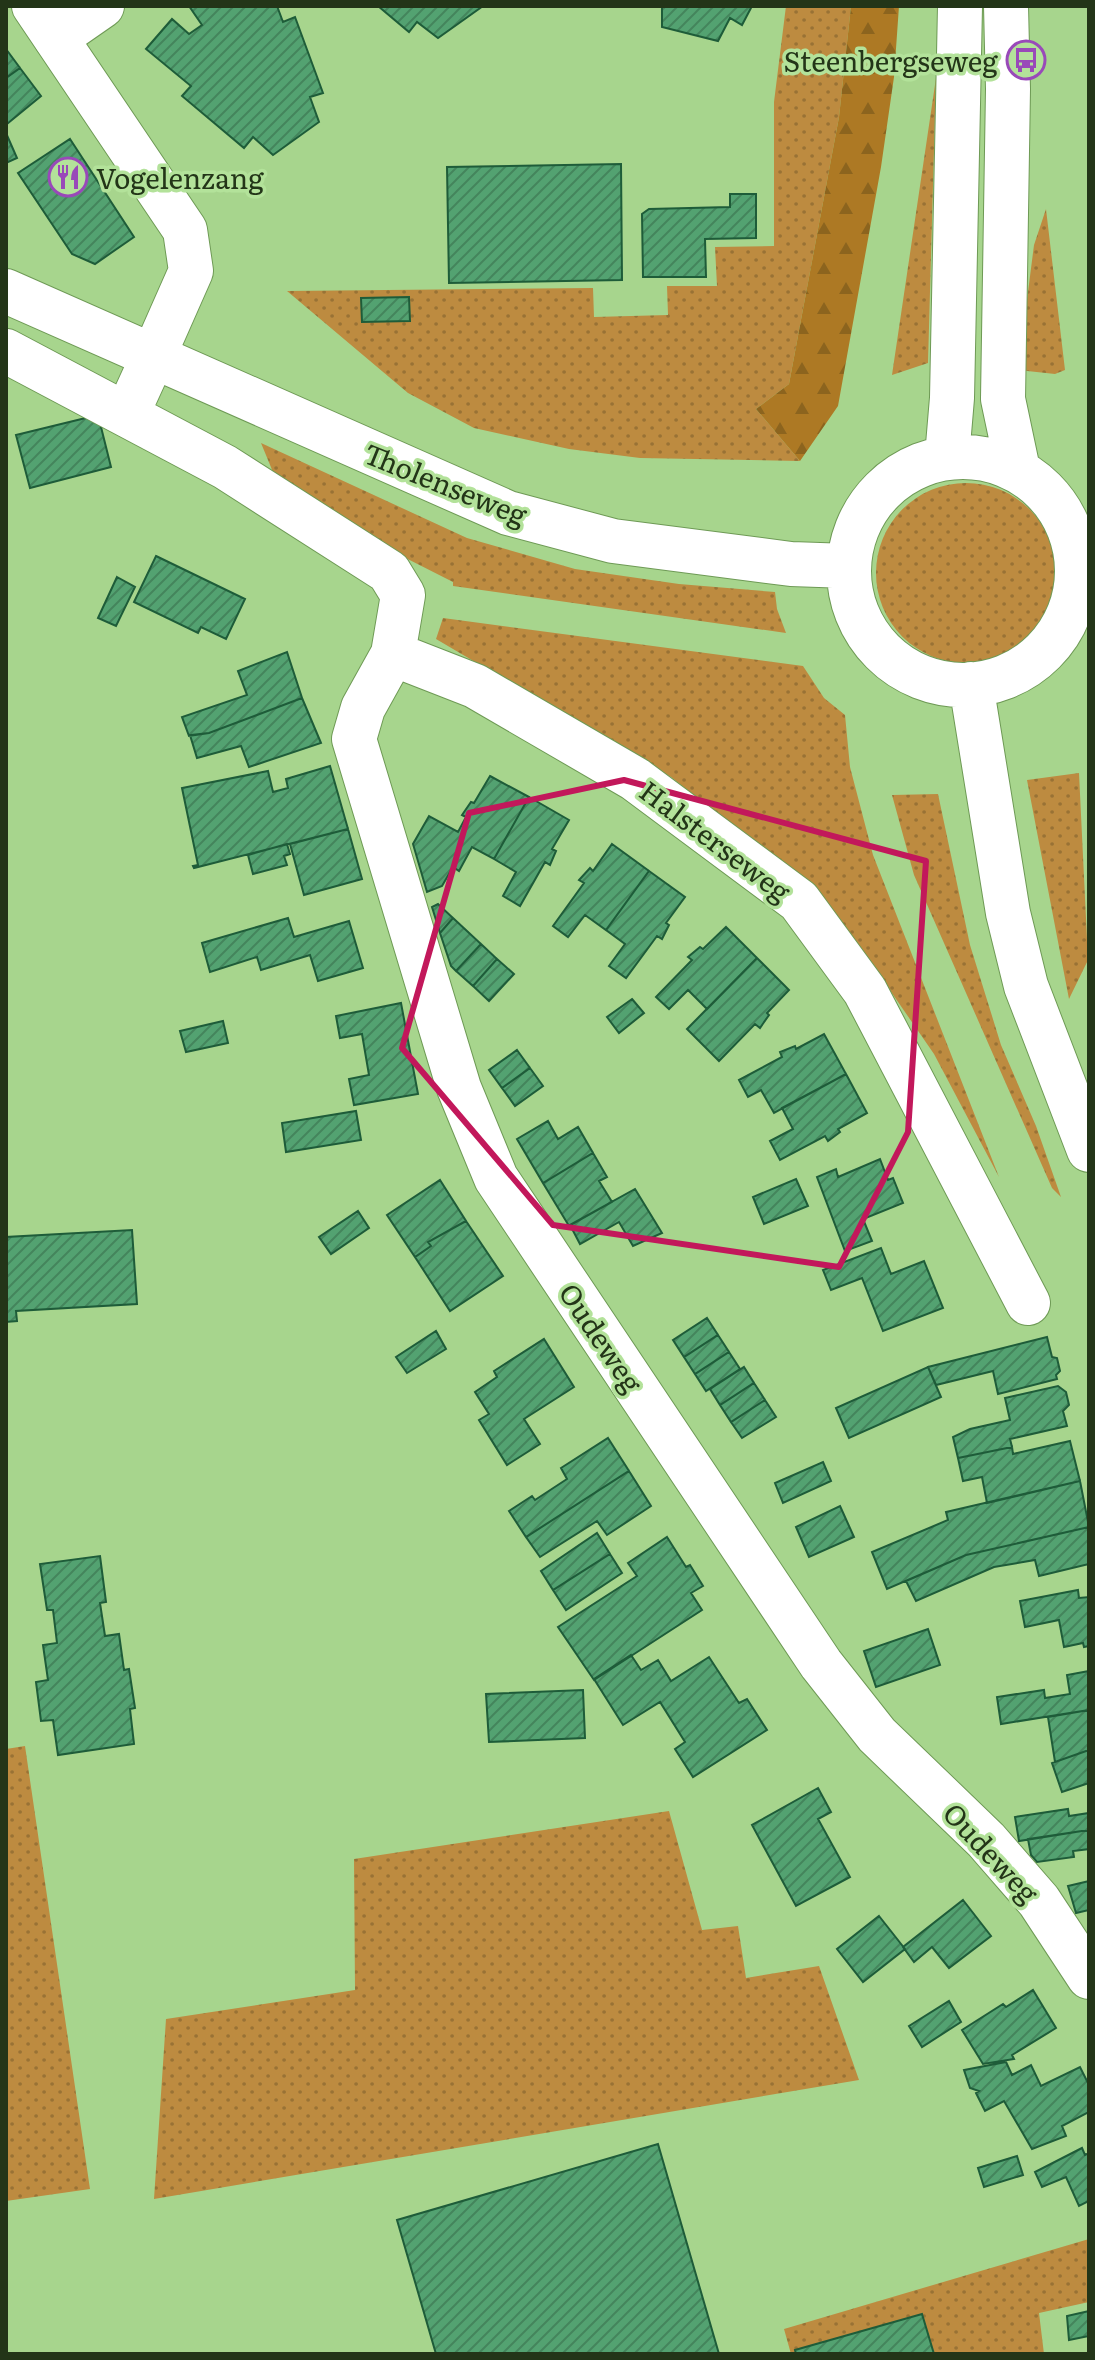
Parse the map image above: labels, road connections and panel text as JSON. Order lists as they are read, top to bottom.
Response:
{
  "streets": {
    "street": ["Tholenseweg", "Halsterseweg", "Oudeweg"]
  },
  "crossings": [
    ["Halsterseweg", "Oudeweg"]
  ],
  "places": {
    "bus stop": ["Steenbergseweg"],
    "restaurant": ["Vogelenzang"]
  }
}
